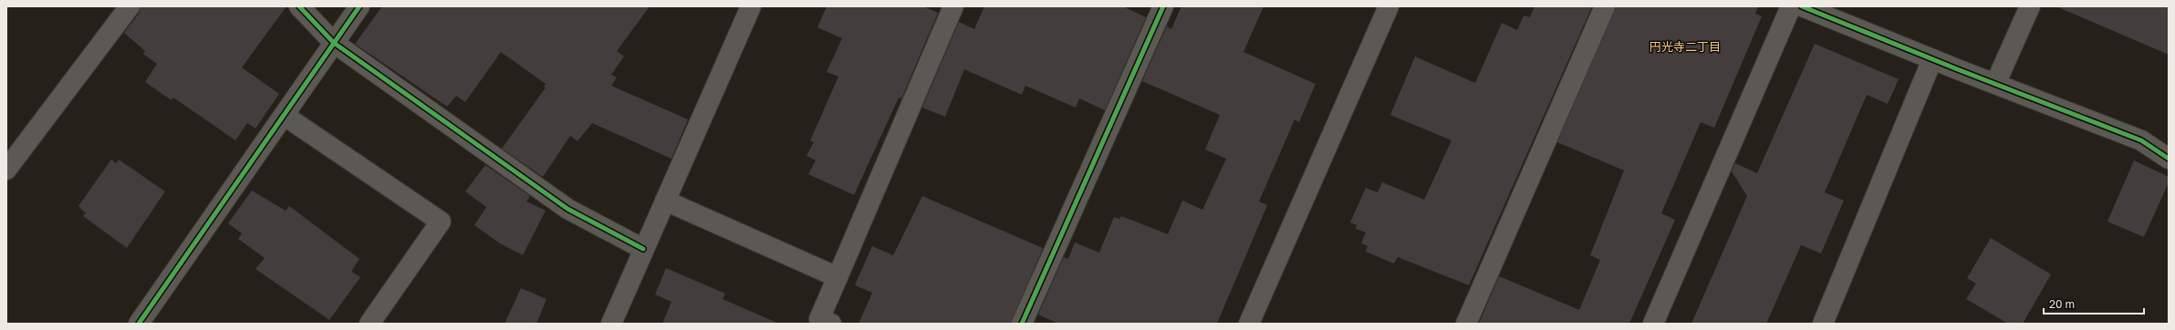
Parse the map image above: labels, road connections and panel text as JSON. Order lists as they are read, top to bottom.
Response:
{
  "districts": ["円光寺二丁目"],
  "scale_bar": "20 m"
}
